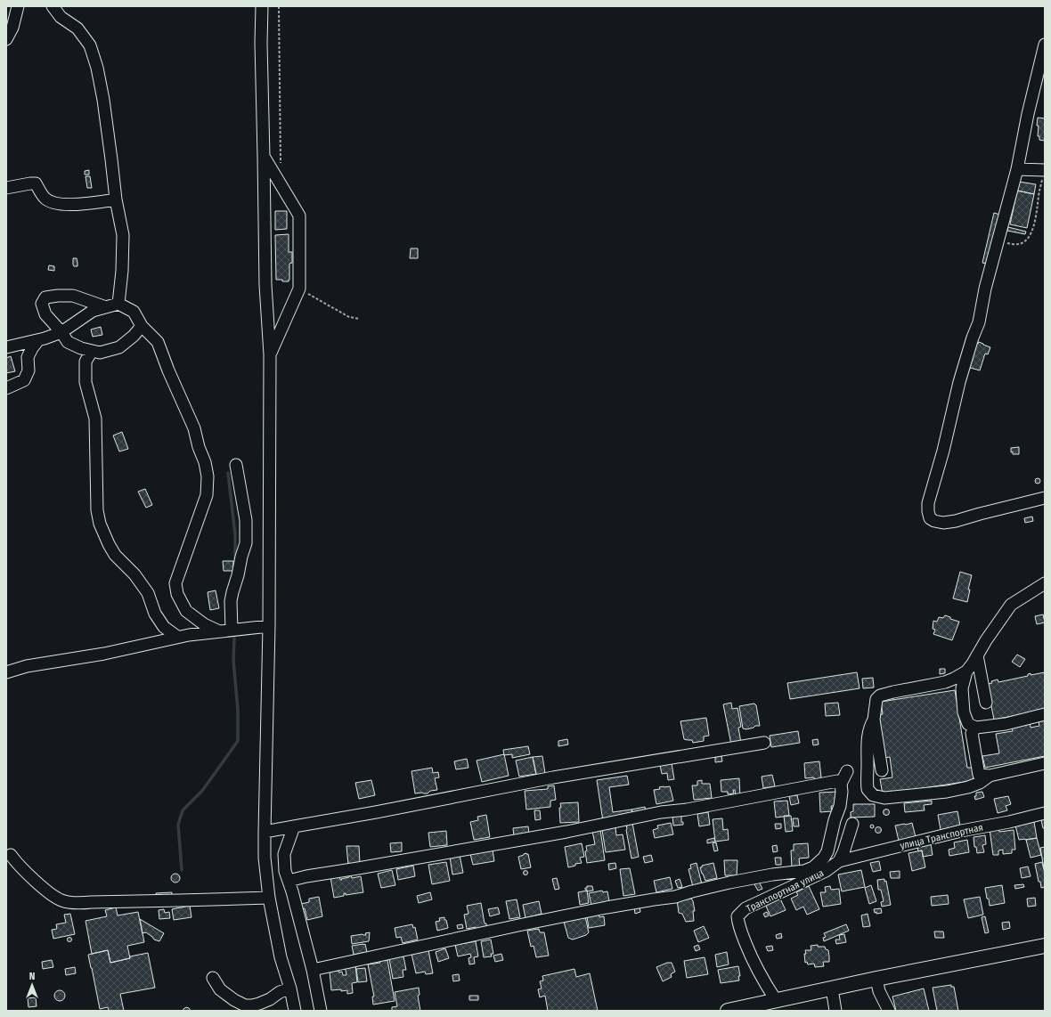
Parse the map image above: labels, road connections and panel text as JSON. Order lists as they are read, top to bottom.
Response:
{
  "streets": {
    "street": ["улица Транспортная", "Транспортная улица"]
  },
  "crossings": [
    ["улица Транспортная", "Транспортная улица"]
  ],
  "north": "top"
}
